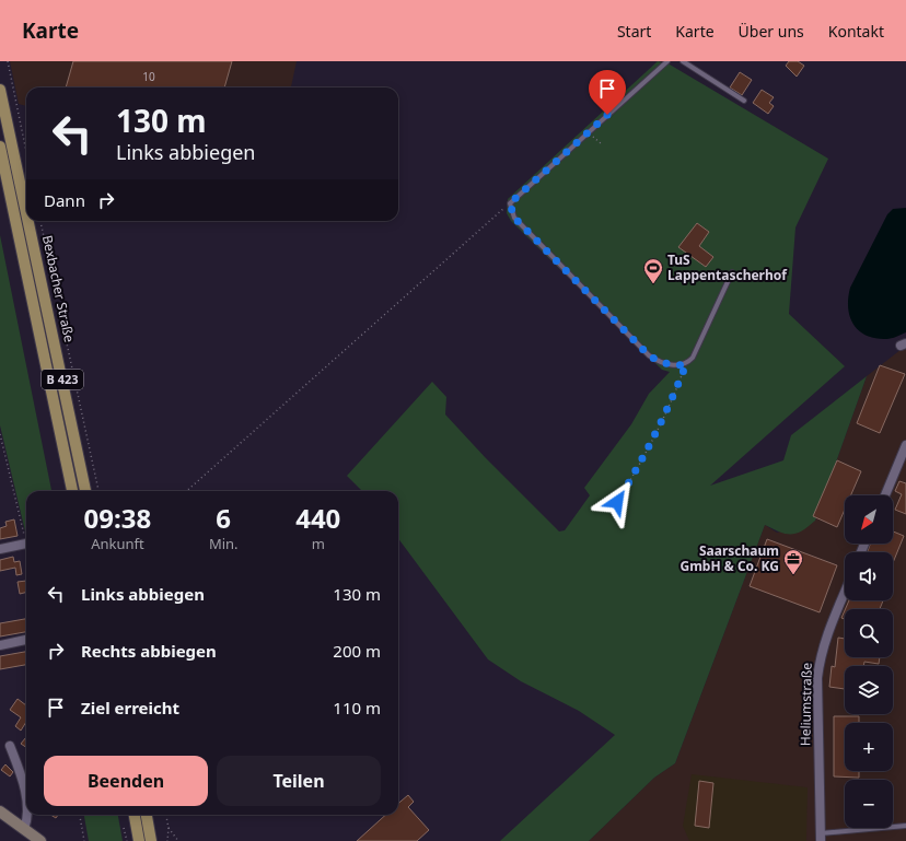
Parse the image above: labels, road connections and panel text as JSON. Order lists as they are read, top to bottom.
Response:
{
  "streets": {
    "main road": ["Bexbacher Straße", "B 423"],
    "street": ["Heliumstraße"]
  },
  "places": {
    "sports": ["TuS Lappentascherhof"],
    "office": ["Saarschaum GmbH & Co. KG"]
  },
  "house_numbers": ["10"],
  "north": "bottom left",
  "page": {
    "header": "Karte",
    "nav": [
      "Start",
      "Karte",
      "Über uns",
      "Kontakt"
    ],
    "turn": ["130 m", "Links abbiegen"],
    "then": "Dann",
    "eta": [
      "09:38",
      "Ankunft",
      "6",
      "Min.",
      "440",
      "m"
    ],
    "map_buttons": ["+", "−"],
    "list": [
      {
        "name": "Links abbiegen",
        "value": "130 m"
      },
      {
        "name": "Rechts abbiegen",
        "value": "200 m"
      },
      {
        "name": "Ziel erreicht",
        "value": "110 m"
      }
    ],
    "buttons": ["Beenden", "Teilen"]
  }
}
